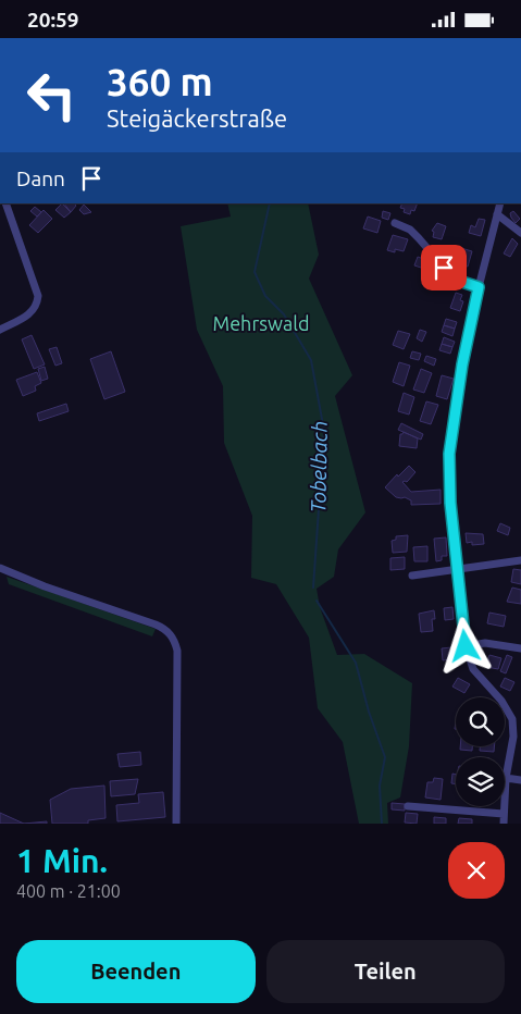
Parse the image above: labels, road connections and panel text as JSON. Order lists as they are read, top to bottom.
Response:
{
  "water": ["Tobelbach"],
  "parks": ["Mehrswald"],
  "page": {
    "status": "20:59",
    "turn": ["360 m", "Steigäckerstraße"],
    "then": "Dann",
    "heading": ["1 Min.", "400 m · 21:00"],
    "buttons": ["Beenden", "Teilen"]
  }
}
